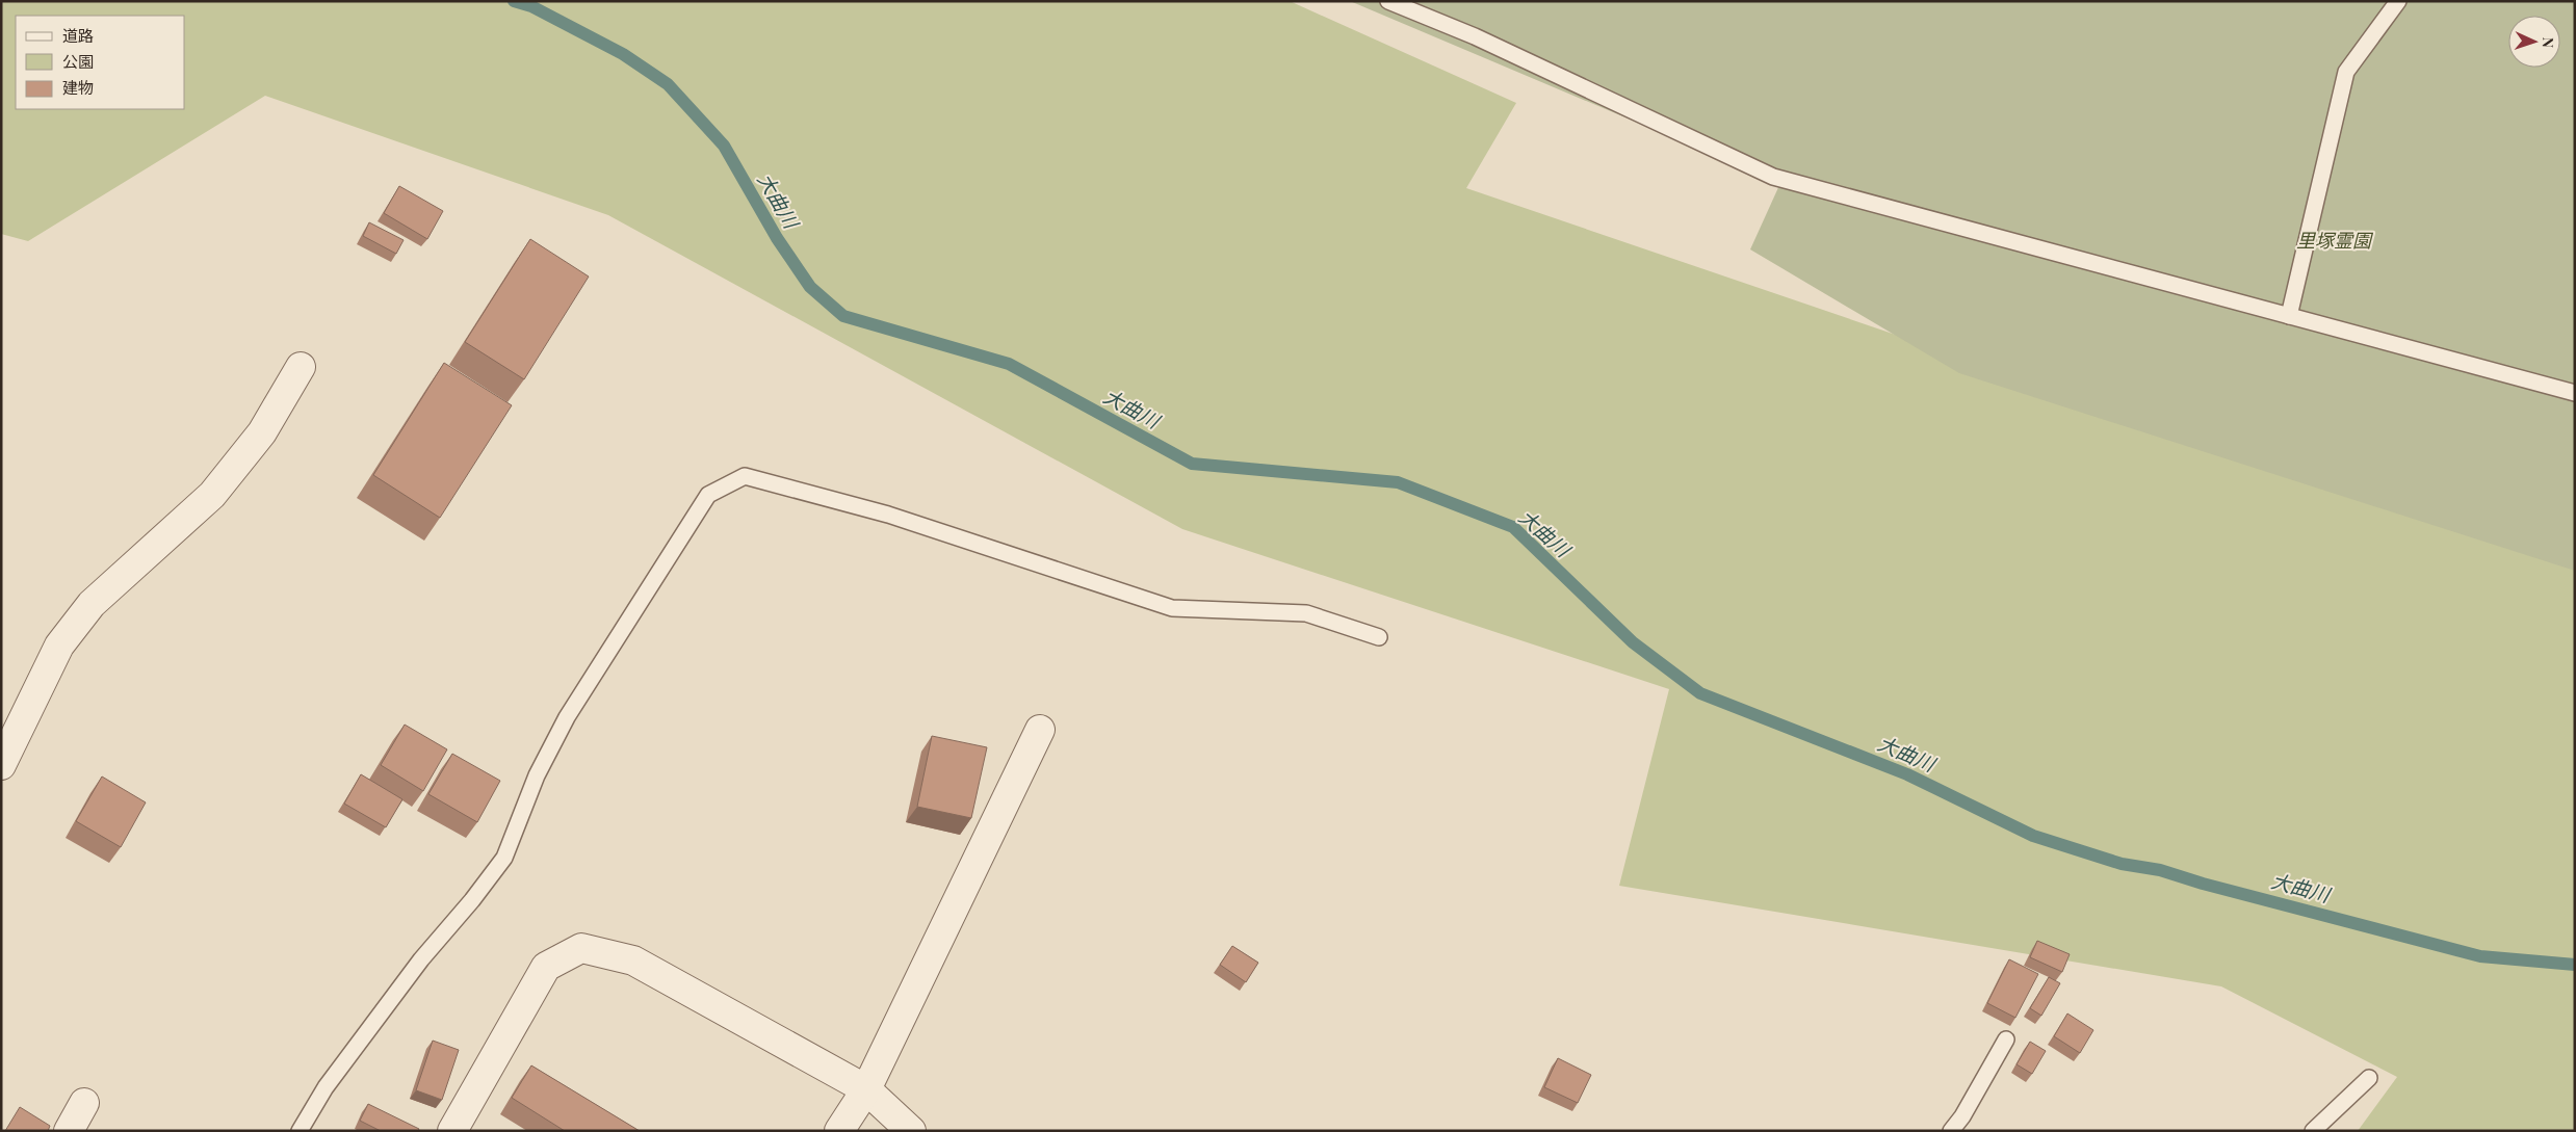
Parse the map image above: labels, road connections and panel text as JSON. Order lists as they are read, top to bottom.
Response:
{
  "water": ["大曲川"],
  "parks": ["里塚霊園"],
  "legend": ["道路", "公園", "建物"],
  "north": "right"
}
